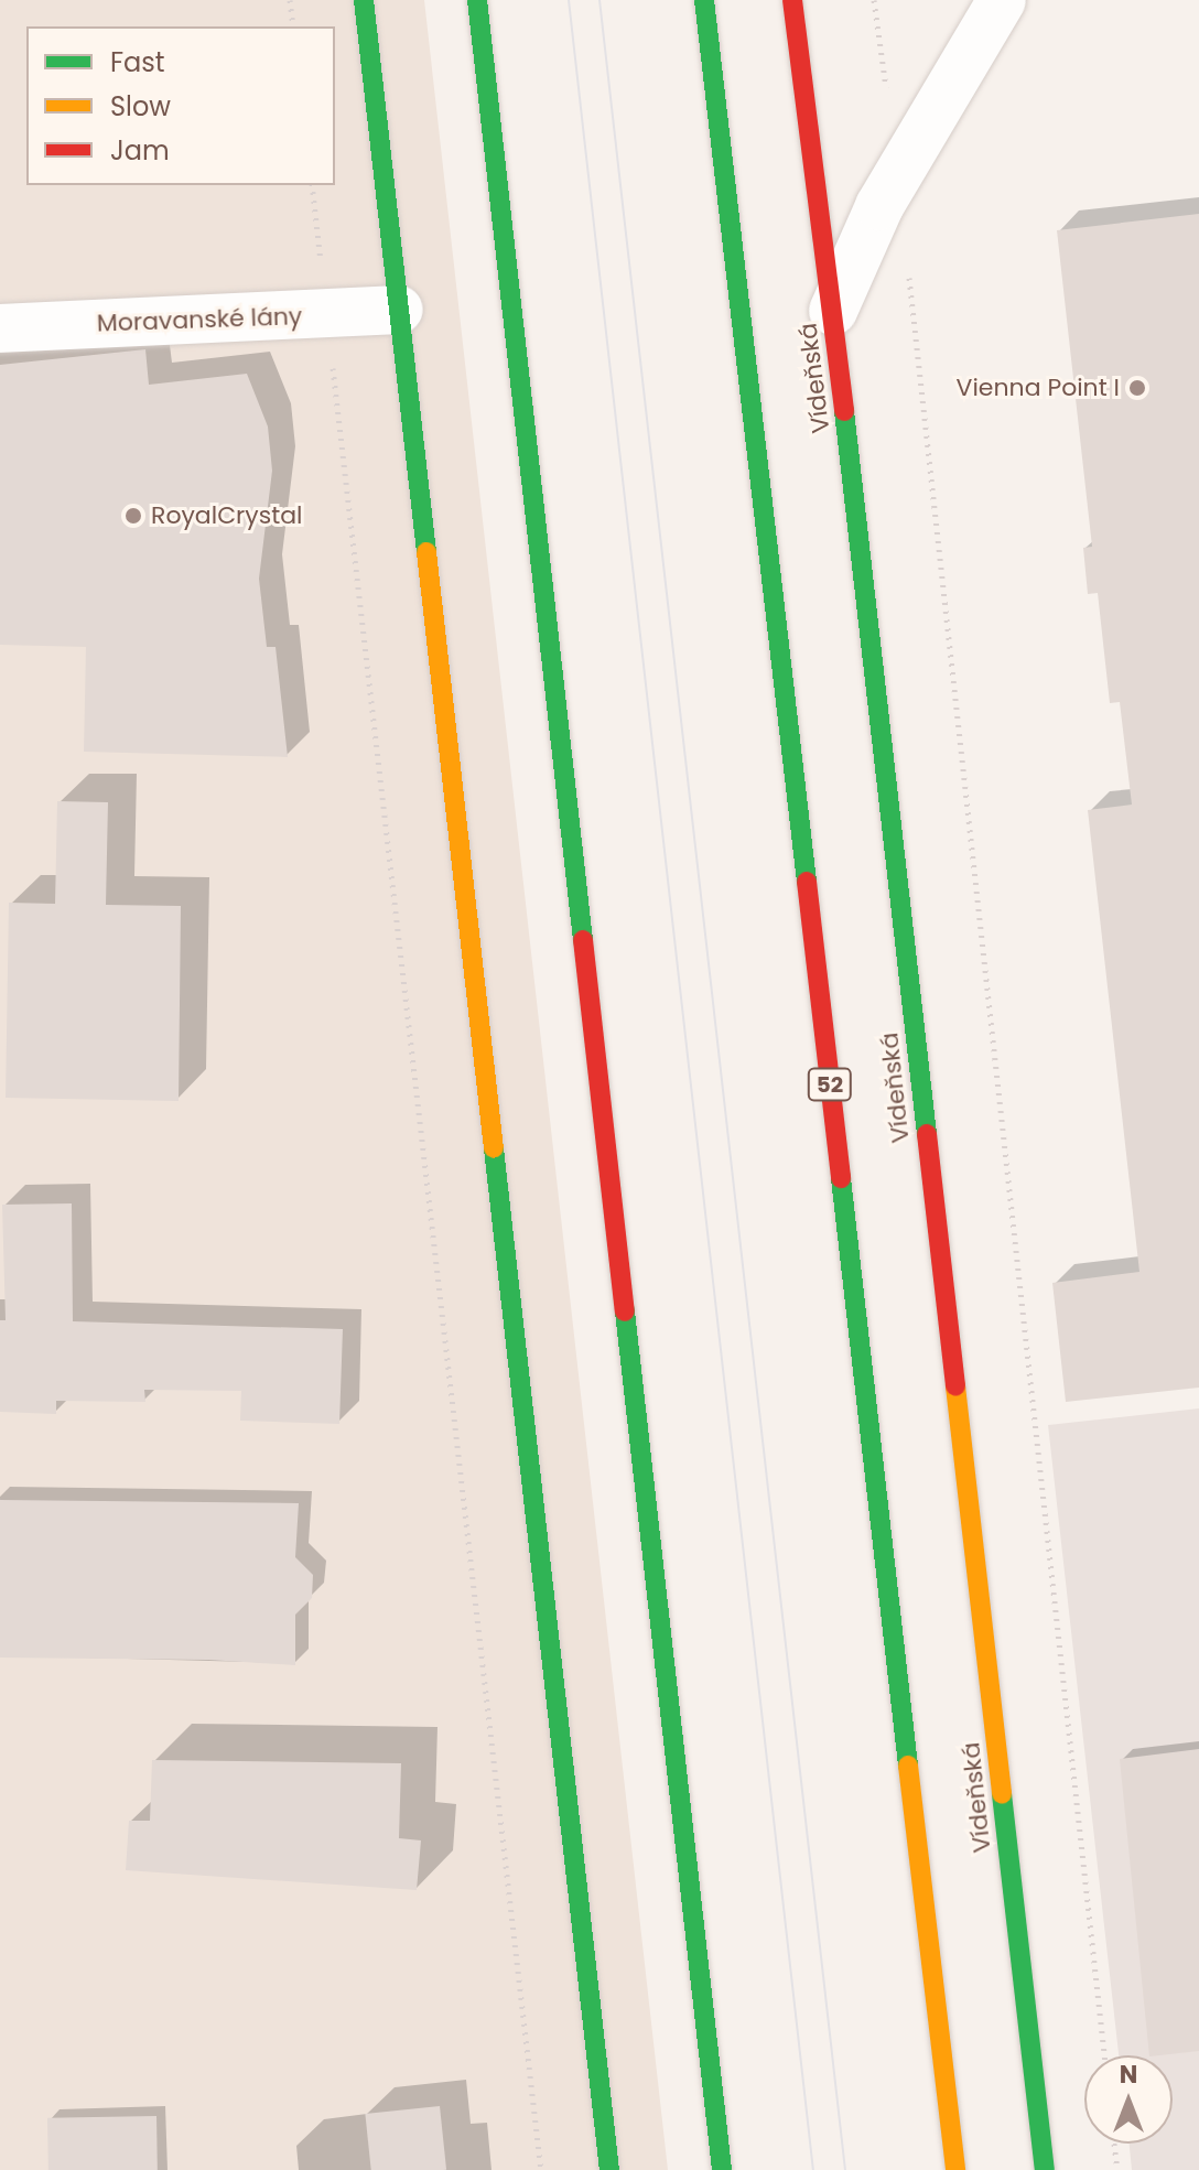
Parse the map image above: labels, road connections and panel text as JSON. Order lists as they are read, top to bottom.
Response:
{
  "streets": {
    "main road": ["Vídeňská", "52"],
    "street": ["Moravanské lány"]
  },
  "places": ["Vienna Point I", "RoyalCrystal"],
  "legend": ["Fast", "Slow", "Jam"],
  "north": "top"
}
